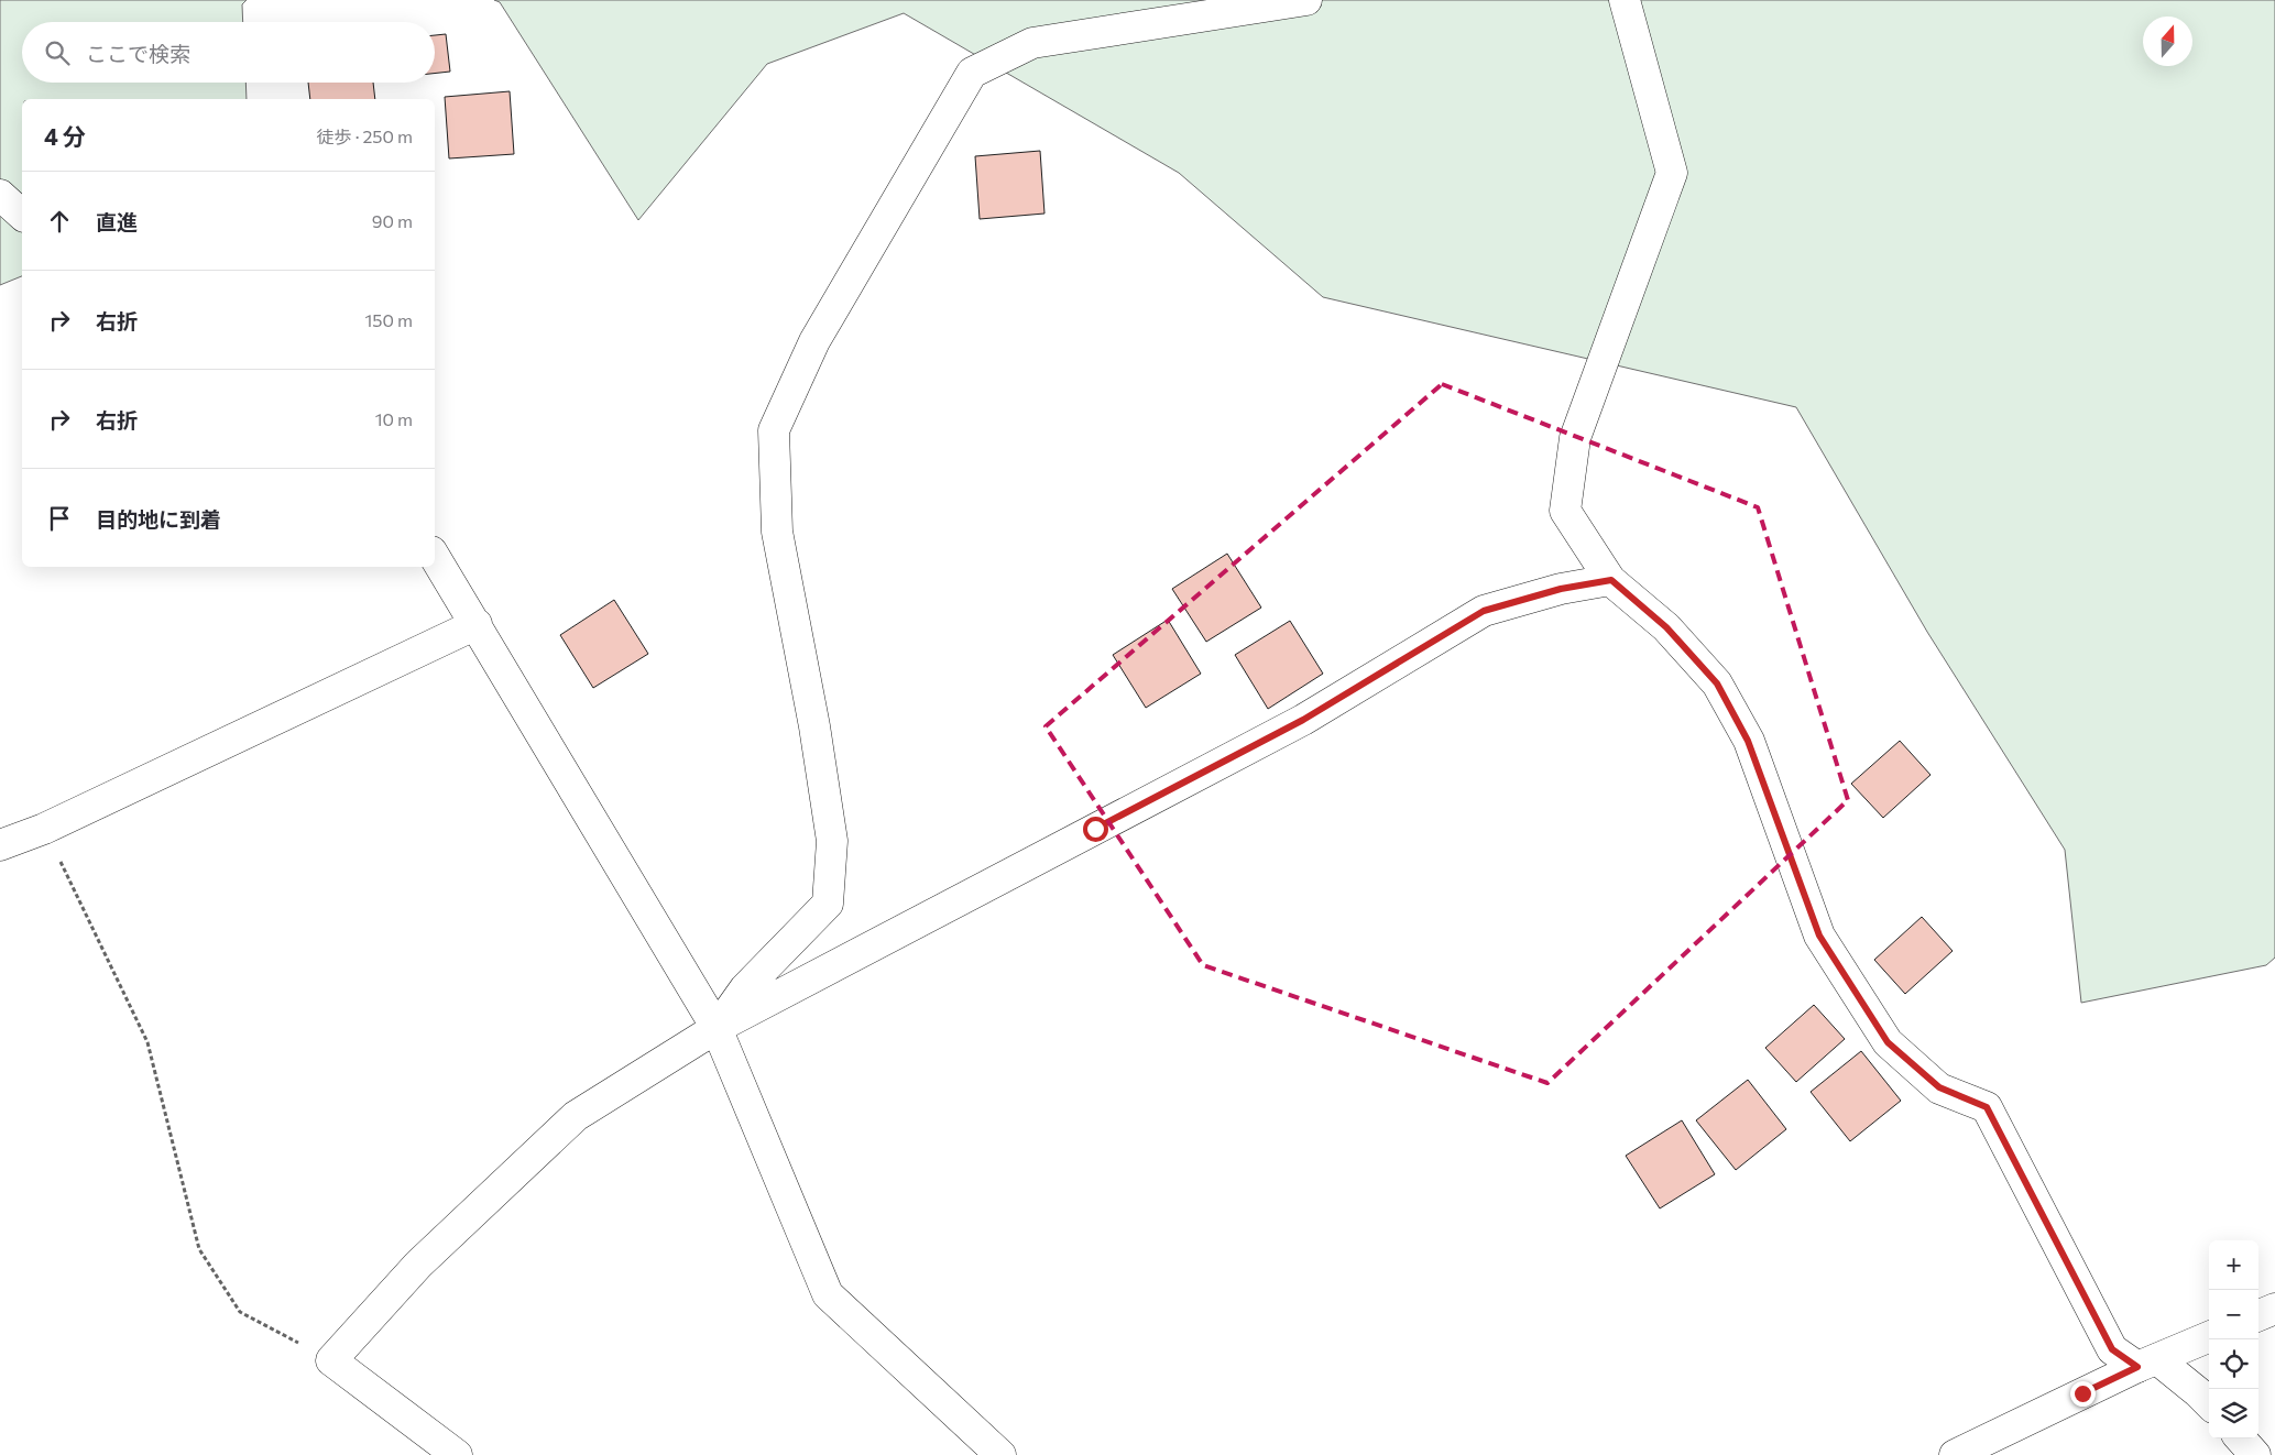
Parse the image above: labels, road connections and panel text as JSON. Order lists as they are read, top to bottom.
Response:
{
  "north": "top",
  "page": {
    "search": "ここで検索",
    "heading": ["4 分", "徒歩 · 250 m"],
    "list": [
      ["直進", "90 m"],
      ["右折", "150 m"],
      ["右折", "10 m"],
      "目的地に到着"
    ],
    "map_buttons": ["+", "−"]
  }
}
